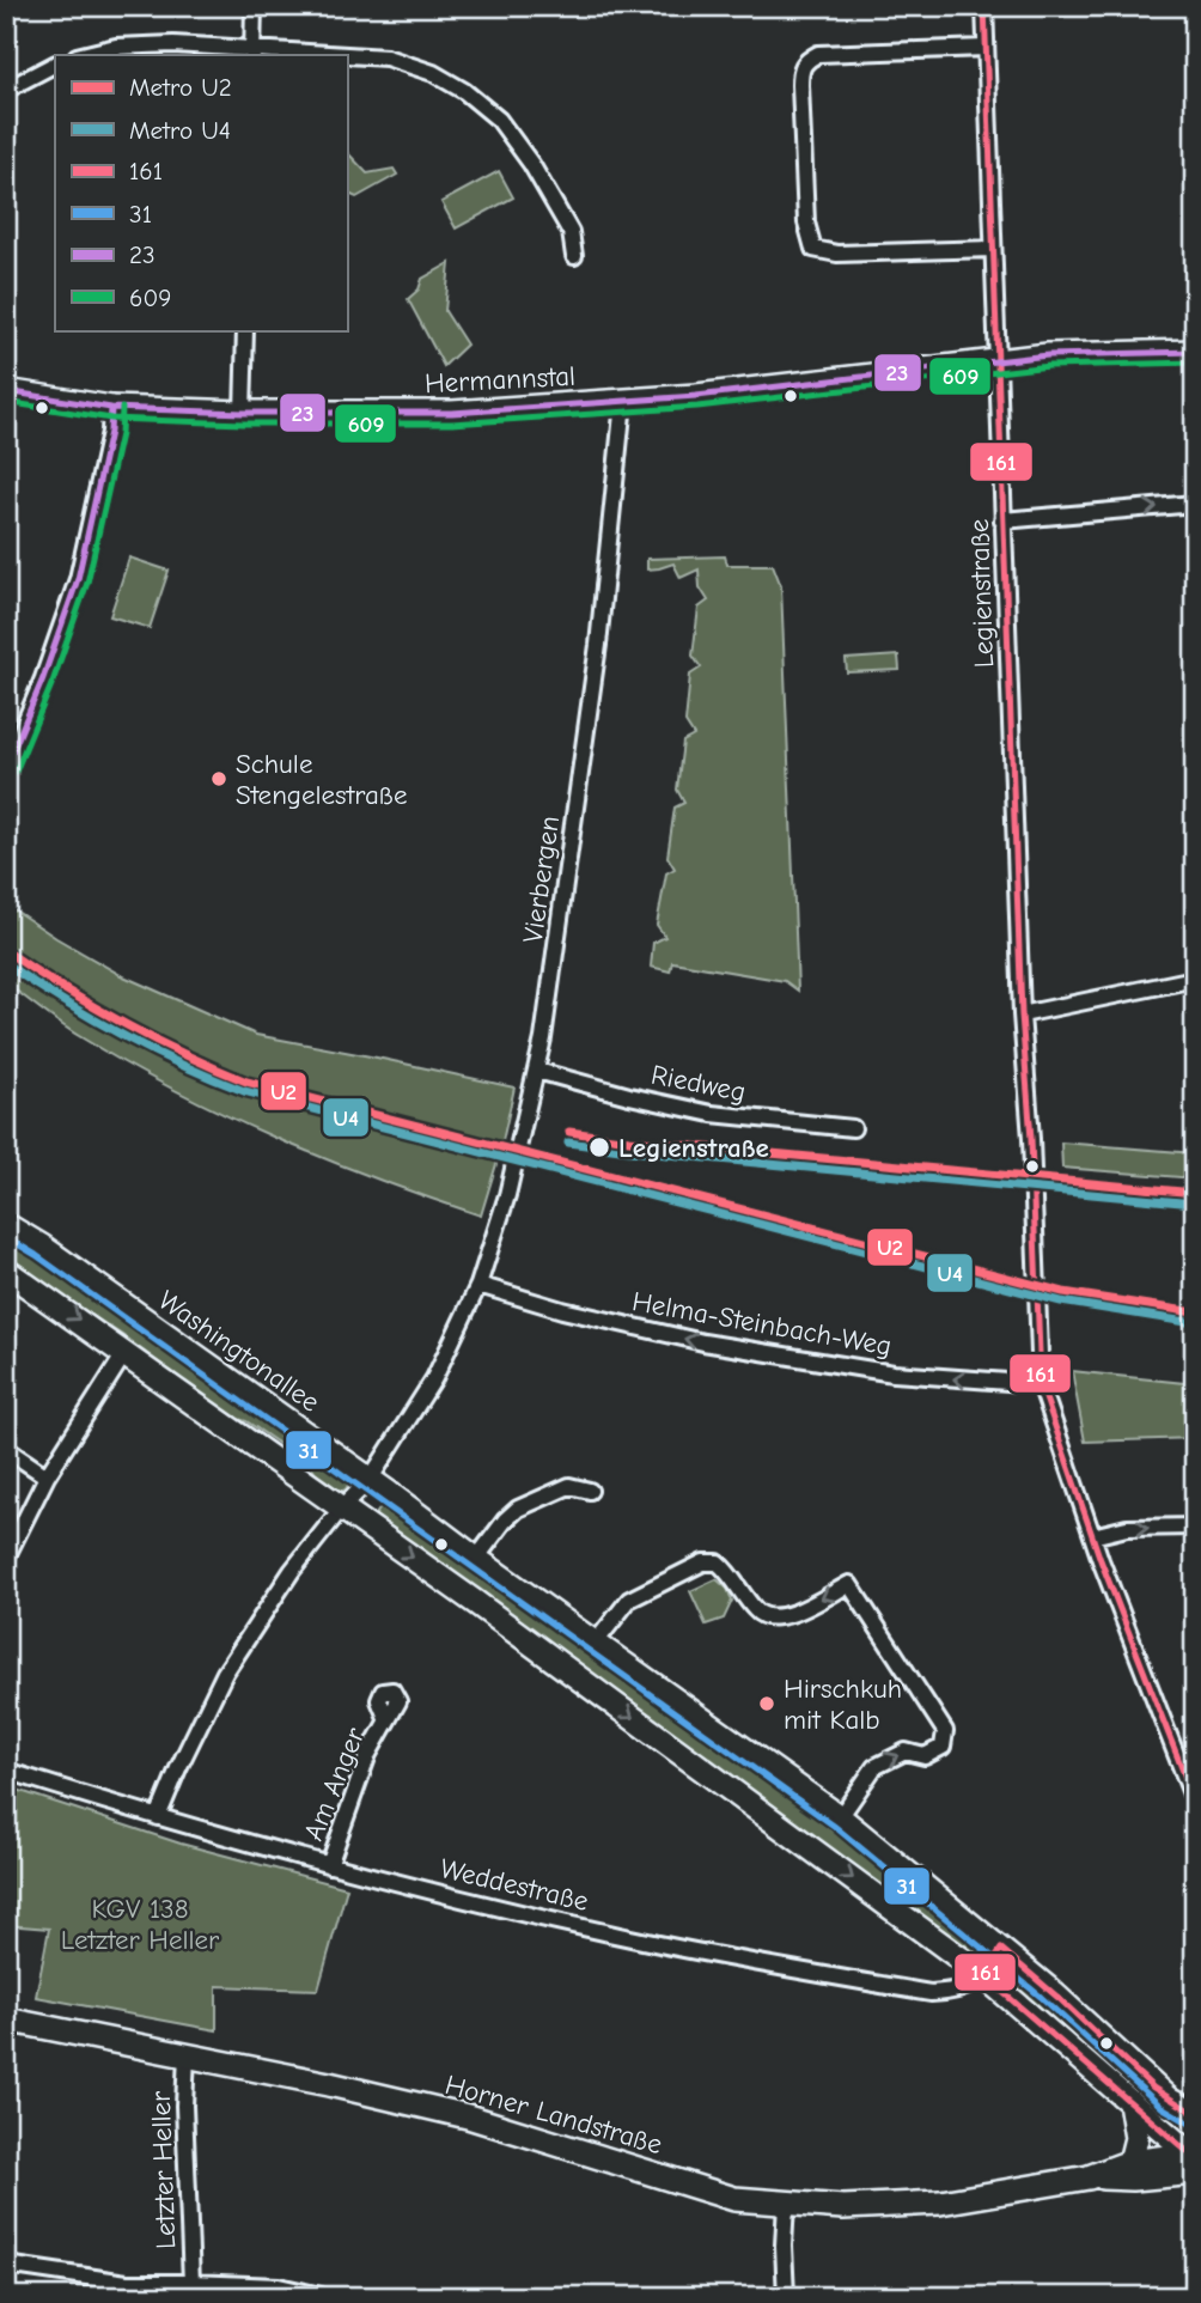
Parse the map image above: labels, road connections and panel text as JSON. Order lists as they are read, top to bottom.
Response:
{
  "streets": {
    "street": [
      "Hermannstal",
      "Legienstraße",
      "Vierbergen",
      "Riedweg",
      "Helma-Steinbach-Weg",
      "Washingtonallee",
      "Am Anger",
      "Weddestraße",
      "Horner Landstraße",
      "Letzter Heller"
    ]
  },
  "crossings": [
    ["Hermannstal", "Legienstraße"],
    ["Hermannstal", "Vierbergen"],
    ["Legienstraße", "Helma-Steinbach-Weg"],
    ["Vierbergen", "Riedweg"],
    ["Vierbergen", "Helma-Steinbach-Weg"],
    ["Vierbergen", "Washingtonallee"],
    ["Vierbergen", "Weddestraße"],
    ["Am Anger", "Weddestraße"],
    ["Horner Landstraße", "Letzter Heller"]
  ],
  "one_way": ["Helma-Steinbach-Weg"],
  "parks": ["KGV 138 Letzter Heller"],
  "places": ["Schule Stengelestraße", "Legienstraße", "Hirschkuh mit Kalb"],
  "lines": [
    "transit line 161",
    "transit line 23",
    "transit line 609",
    "metro line U2",
    "metro line U4",
    "transit line 31"
  ],
  "legend": [
    "Metro U2",
    "Metro U4",
    "161",
    "31",
    "23",
    "609"
  ]
}
